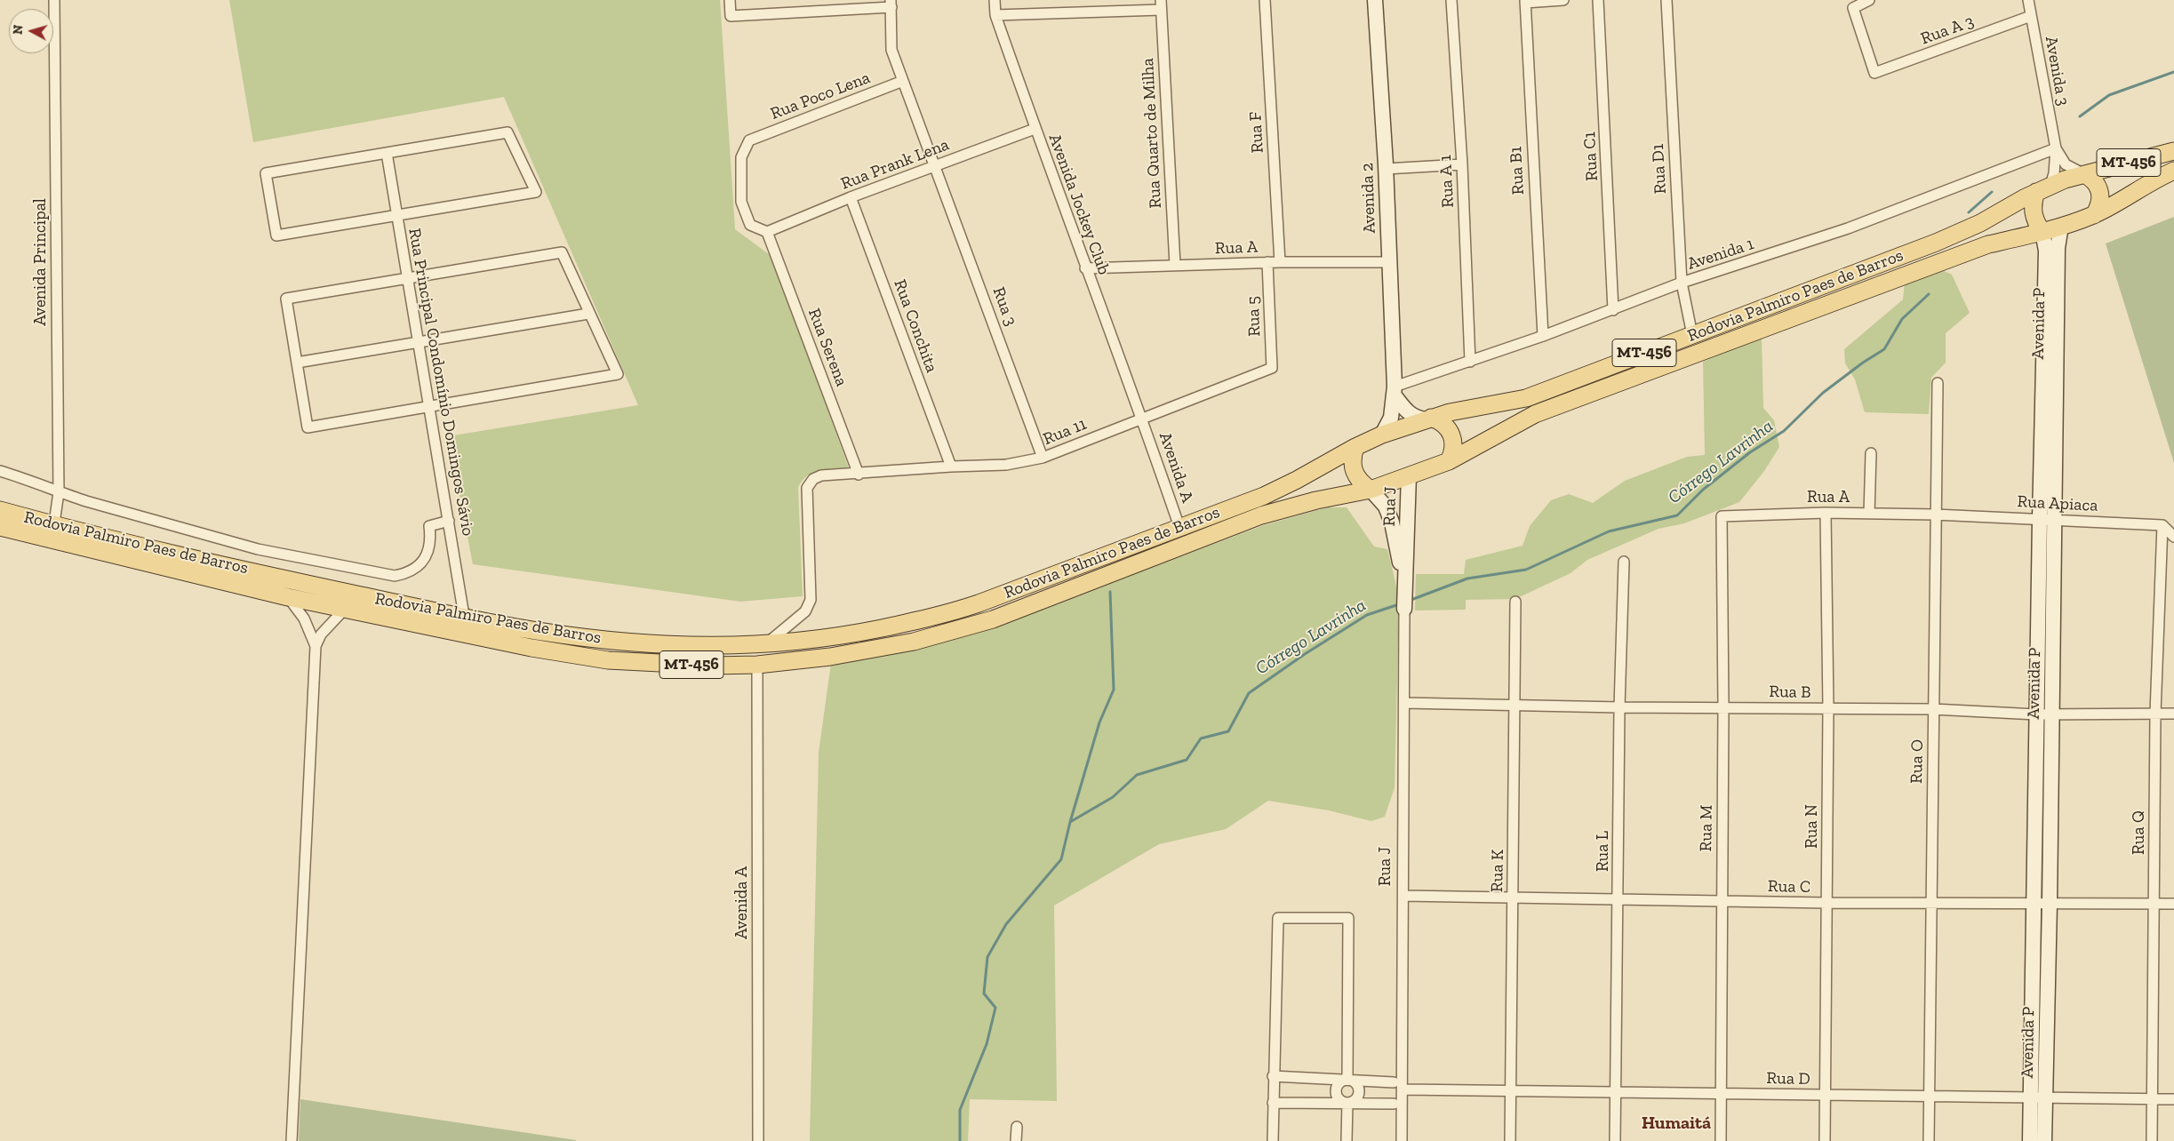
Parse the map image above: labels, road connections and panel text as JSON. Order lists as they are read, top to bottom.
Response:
{
  "streets": {
    "main road": ["MT-456", "Rodovia Palmiro Paes de Barros"],
    "street": [
      "Rua A 3",
      "Avenida 3",
      "Rua Poco Lena",
      "Rua F",
      "Rua Quarto de Milha",
      "Rua C1",
      "Rua Prank Lena",
      "Rua D1",
      "Rua B1",
      "Rua A 1",
      "Avenida 2",
      "Avenida Jockey Club",
      "Rua A",
      "Avenida 1",
      "Avenida Principal",
      "Rua 3",
      "Rua 5",
      "Avenida P",
      "Rua Conchita",
      "Rua Serena",
      "Rua Principal Condomínio Domingos Sávio",
      "Rua 11",
      "Avenida A",
      "Rua Apiaca",
      "Rua J",
      "Rua B",
      "Rua O",
      "Rua N",
      "Rua M",
      "Rua Q",
      "Rua L",
      "Rua K",
      "Rua C",
      "Rua D"
    ]
  },
  "crossings": [
    ["Rua A 3", "Avenida 3"],
    ["Avenida 3", "Avenida 1"],
    ["Rua Poco Lena", "Rua Prank Lena"],
    ["Rua Poco Lena", "Rua 3"],
    ["Rua Poco Lena", "Rua Serena"],
    ["Rua F", "Rua A"],
    ["Rua Quarto de Milha", "Rua A"],
    ["Rua C1", "Avenida 1"],
    ["Rua Prank Lena", "Avenida Jockey Club"],
    ["Rua Prank Lena", "Rua 3"],
    ["Rua Prank Lena", "Rua Conchita"],
    ["Rua Prank Lena", "Rua Serena"],
    ["Rua D1", "Avenida 1"],
    ["Rua D1", "Rodovia Palmiro Paes de Barros"],
    ["Rua B1", "Avenida 1"],
    ["Rua A 1", "Avenida 1"],
    ["Avenida 2", "Rua A"],
    ["Avenida 2", "Avenida 1"],
    ["Avenida 2", "Rodovia Palmiro Paes de Barros"],
    ["Avenida Jockey Club", "Rua A"],
    ["Avenida Jockey Club", "Rua 11"],
    ["Avenida Jockey Club", "Avenida A"],
    ["Rua A", "Rua 5"],
    ["Rua A", "Rua Apiaca"],
    ["Rua A", "Rua O"],
    ["Rua A", "Rua N"],
    ["Rua A", "Rua M"],
    ["Avenida Principal", "Rodovia Palmiro Paes de Barros"],
    ["Rodovia Palmiro Paes de Barros", "Avenida P"],
    ["Rodovia Palmiro Paes de Barros", "Rua Principal Condomínio Domingos Sávio"],
    ["Rodovia Palmiro Paes de Barros", "Rua 11"],
    ["Rodovia Palmiro Paes de Barros", "Avenida A"],
    ["Rodovia Palmiro Paes de Barros", "Rua J"],
    ["Rua 3", "Rua 11"],
    ["Rua 5", "Rua 11"],
    ["Avenida P", "Rua Apiaca"],
    ["Avenida P", "Rua B"],
    ["Avenida P", "Rua C"],
    ["Avenida P", "Rua D"],
    ["Rua Conchita", "Rua 11"],
    ["Rua Serena", "Rua 11"],
    ["Rua 11", "Avenida A"],
    ["Rua Apiaca", "Rua O"],
    ["Rua Apiaca", "Rua Q"],
    ["Rua J", "Rua B"],
    ["Rua J", "Rua C"],
    ["Rua J", "Rua D"],
    ["Rua B", "Rua O"],
    ["Rua B", "Rua N"],
    ["Rua B", "Rua M"],
    ["Rua B", "Rua Q"],
    ["Rua B", "Rua L"],
    ["Rua B", "Rua K"],
    ["Rua O", "Rua C"],
    ["Rua O", "Rua D"],
    ["Rua N", "Rua C"],
    ["Rua N", "Rua D"],
    ["Rua M", "Rua C"],
    ["Rua M", "Rua D"],
    ["Rua Q", "Rua C"],
    ["Rua Q", "Rua D"],
    ["Rua L", "Rua C"],
    ["Rua L", "Rua D"],
    ["Rua K", "Rua C"],
    ["Rua K", "Rua D"]
  ],
  "districts": ["Humaitá"],
  "water": ["Córrego Lavrinha"],
  "north": "left"
}
